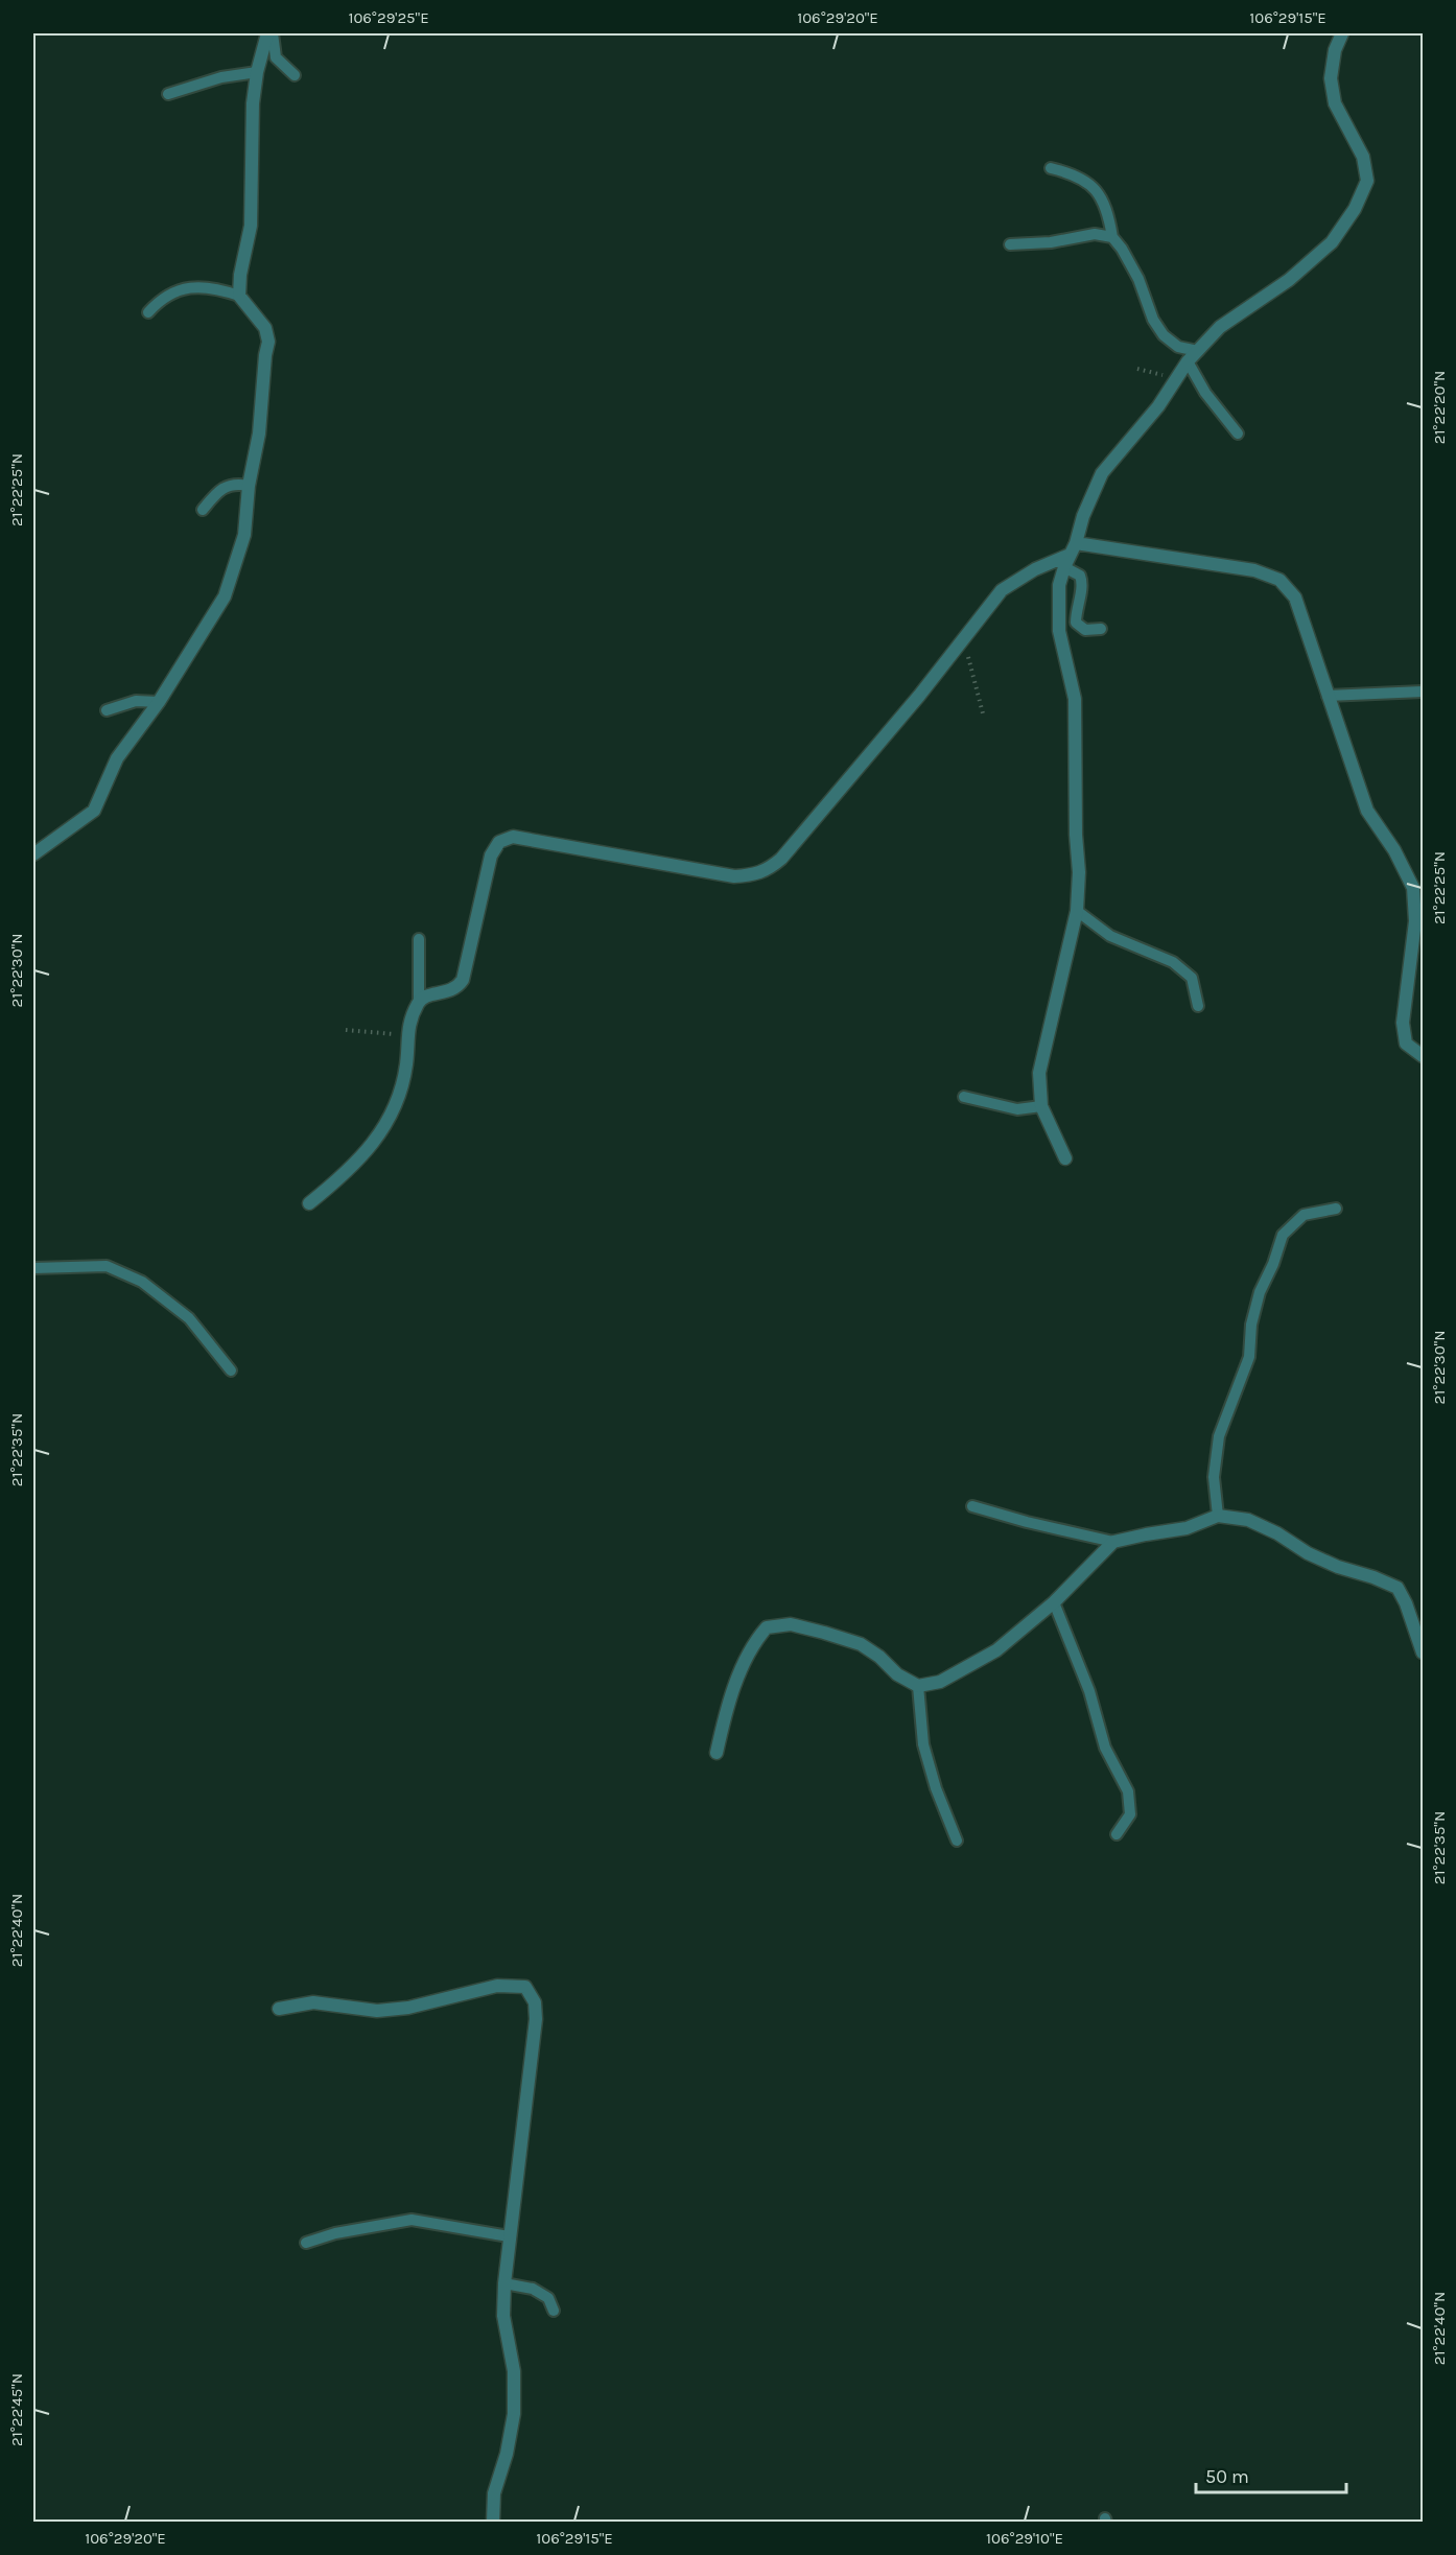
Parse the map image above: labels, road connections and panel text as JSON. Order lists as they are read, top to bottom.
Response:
{
  "scale_bar": "50 m",
  "coordinates": [
    "106°29'25\"E",
    "106°29'20\"E",
    "106°29'15\"E",
    "21°22'20\"N",
    "21°22'25\"N",
    "21°22'30\"N",
    "21°22'35\"N",
    "21°22'40\"N",
    "21°22'45\"N",
    "106°29'10\"E"
  ]
}
